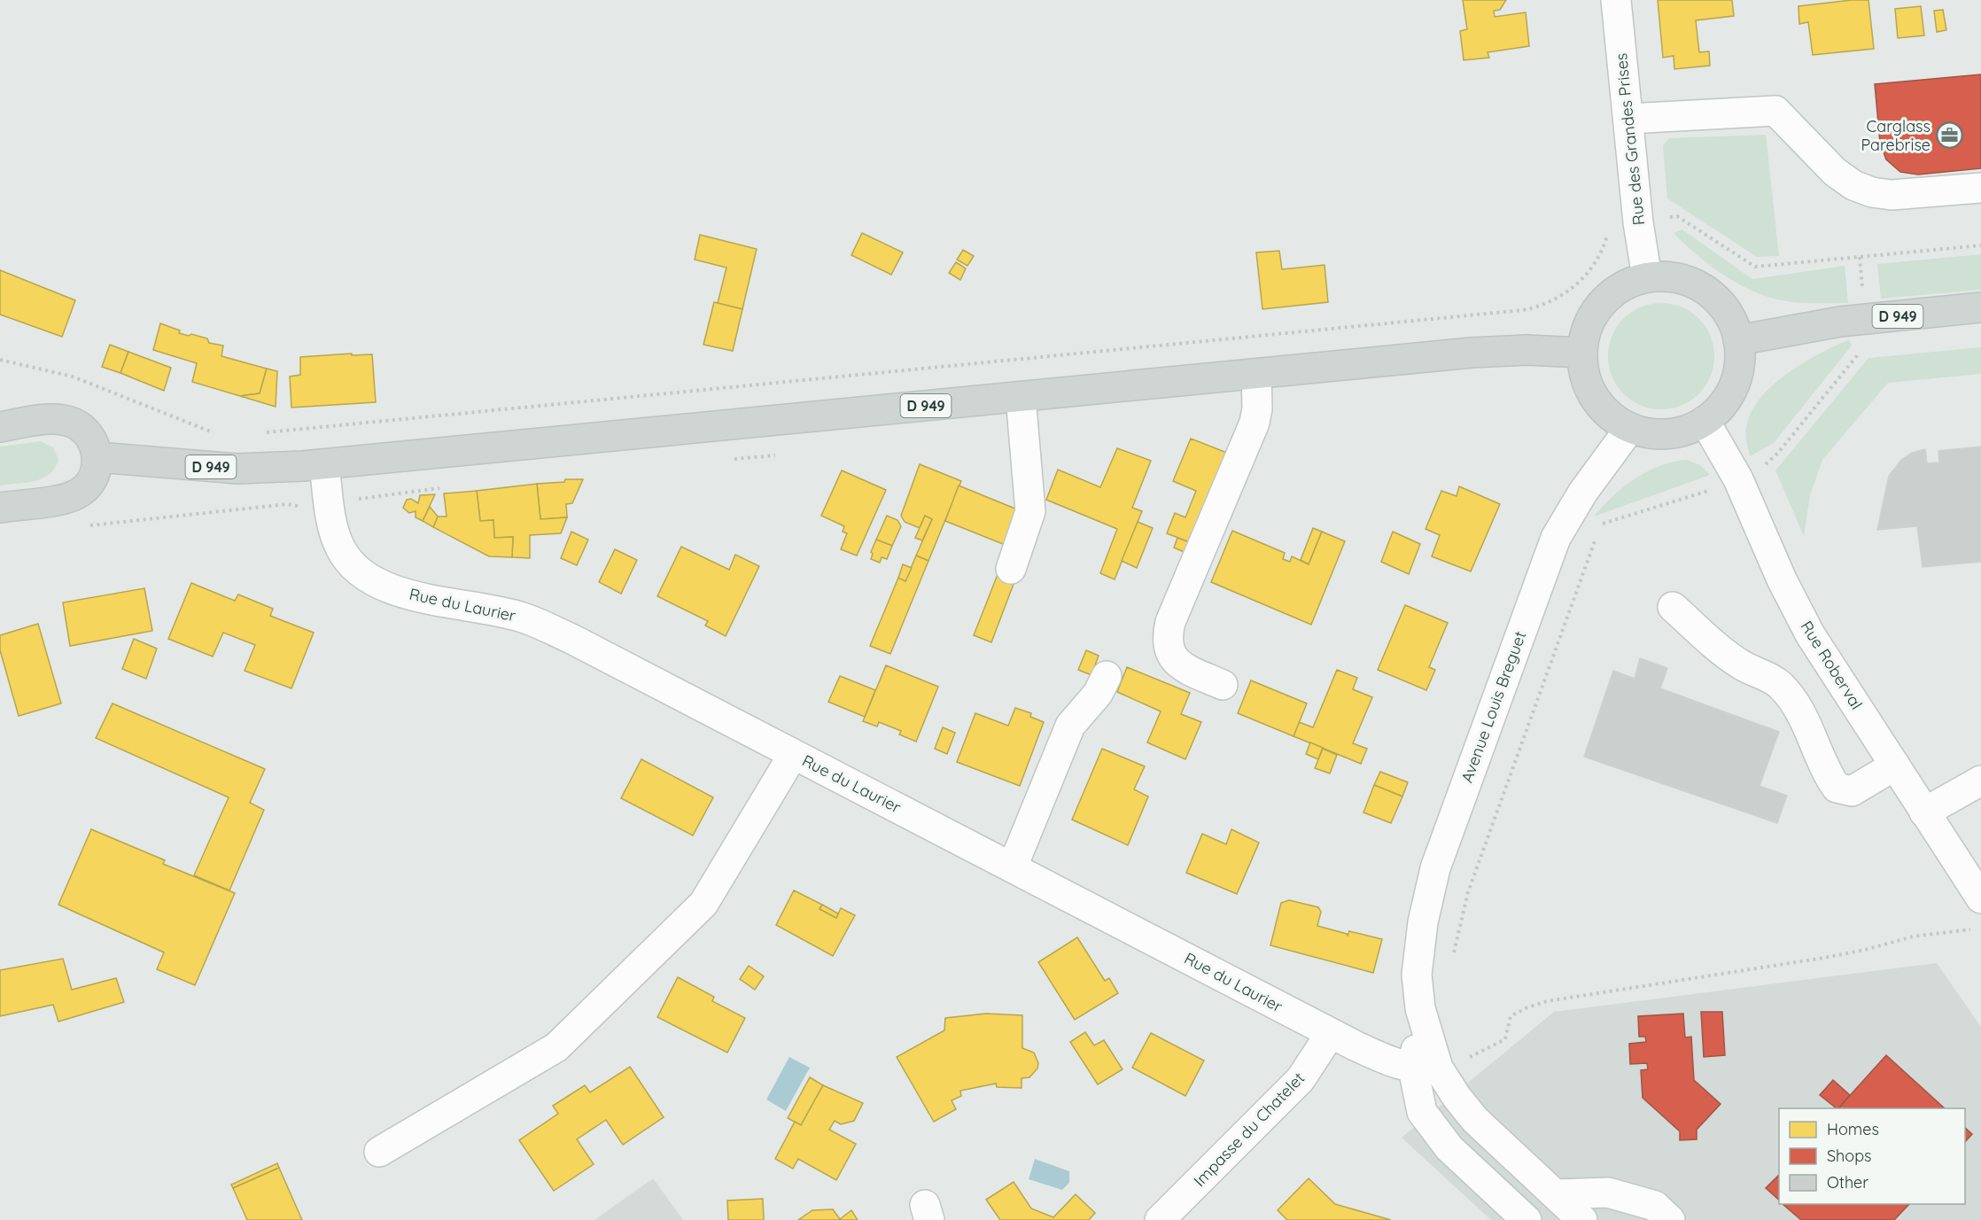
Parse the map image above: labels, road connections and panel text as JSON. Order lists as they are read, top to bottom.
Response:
{
  "streets": {
    "main road": ["D 949"],
    "street": [
      "Rue des Grandes Prises",
      "Rue du Laurier",
      "Rue Roberval",
      "Avenue Louis Breguet",
      "Impasse du Chatelet"
    ]
  },
  "crossings": [
    ["Rue des Grandes Prises", "D 949"],
    ["Rue des Grandes Prises", "Rue Roberval"],
    ["Rue des Grandes Prises", "Avenue Louis Breguet"],
    ["D 949", "Rue du Laurier"],
    ["D 949", "Rue Roberval"],
    ["D 949", "Avenue Louis Breguet"],
    ["Rue du Laurier", "Avenue Louis Breguet"],
    ["Rue du Laurier", "Impasse du Chatelet"],
    ["Rue Roberval", "Avenue Louis Breguet"]
  ],
  "places": {
    "office": ["Carglass Parebrise"]
  },
  "legend": ["Homes", "Shops", "Other"]
}
